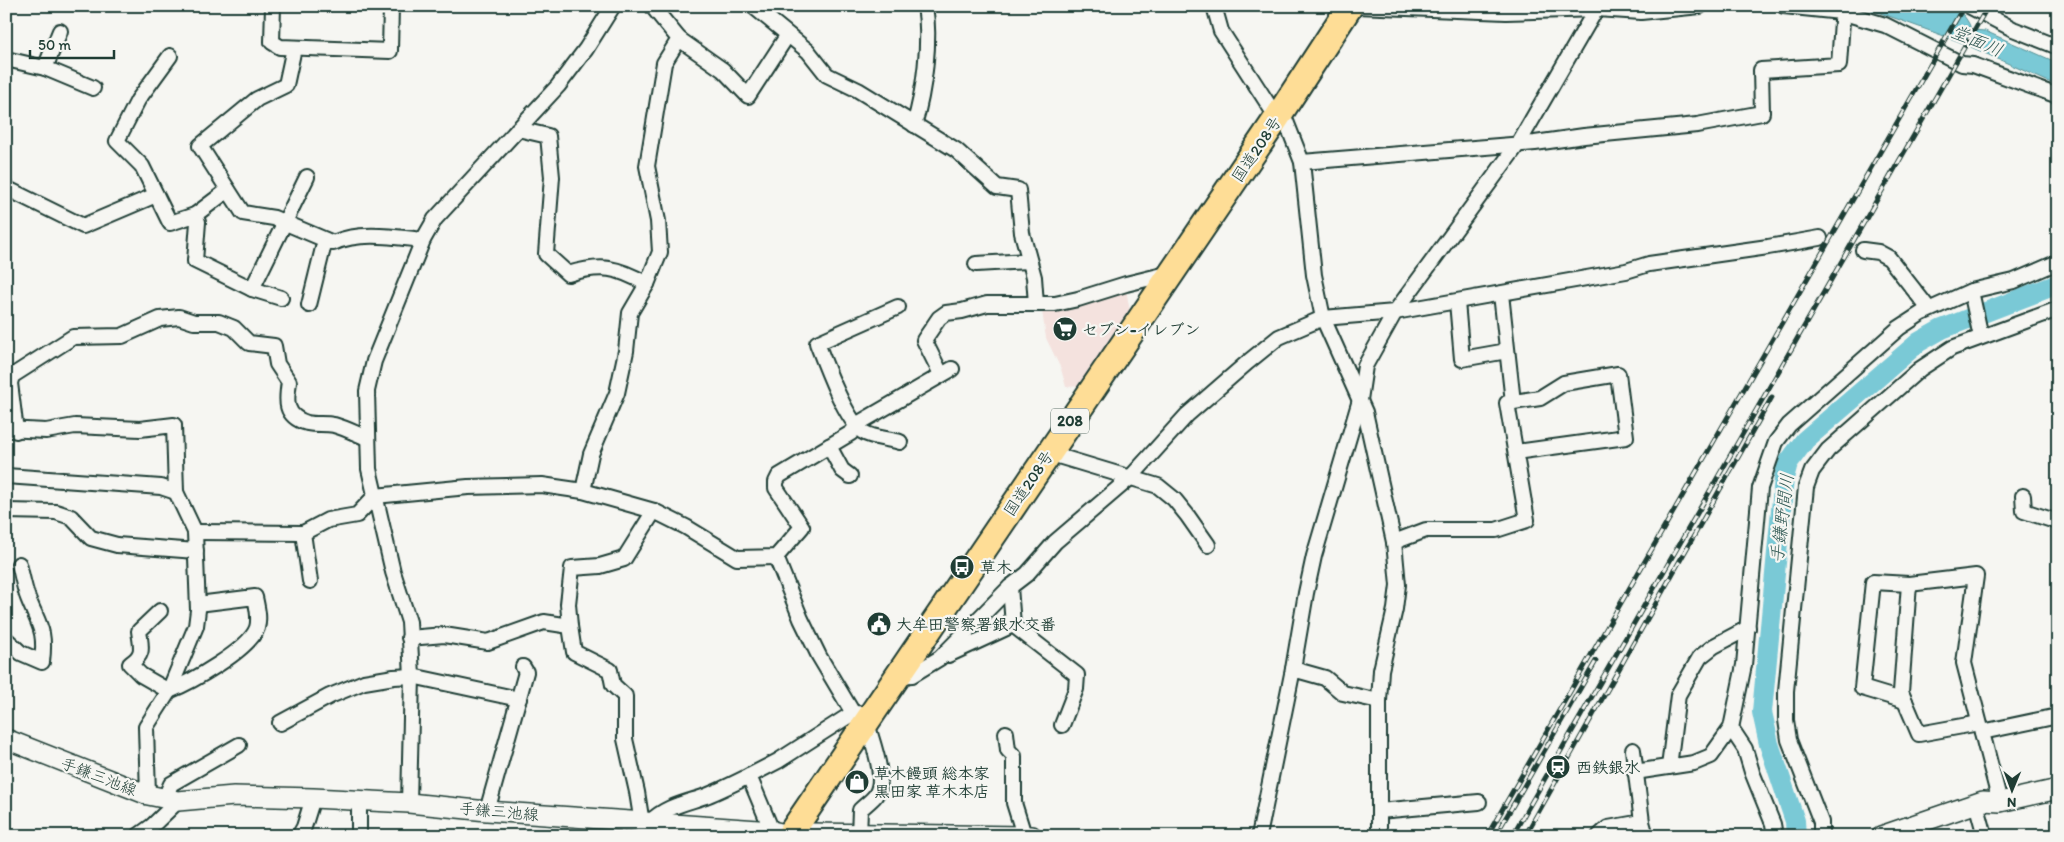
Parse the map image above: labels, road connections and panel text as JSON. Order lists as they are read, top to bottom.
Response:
{
  "streets": {
    "highway": ["国道208号", "208"],
    "main road": ["手鎌三池線"]
  },
  "crossings": [
    ["国道208号", "手鎌三池線"]
  ],
  "water": ["堂面川", "手鎌野間川"],
  "places": {
    "supermarket": ["セブン-イレブン"],
    "bus stop": ["草木"],
    "public building": ["大牟田警察署銀水交番"],
    "station": ["西鉄銀水"],
    "shop": ["草木饅頭 総本家 黒田家 草木本店"]
  },
  "scale_bar": "50 m",
  "north": "bottom"
}
